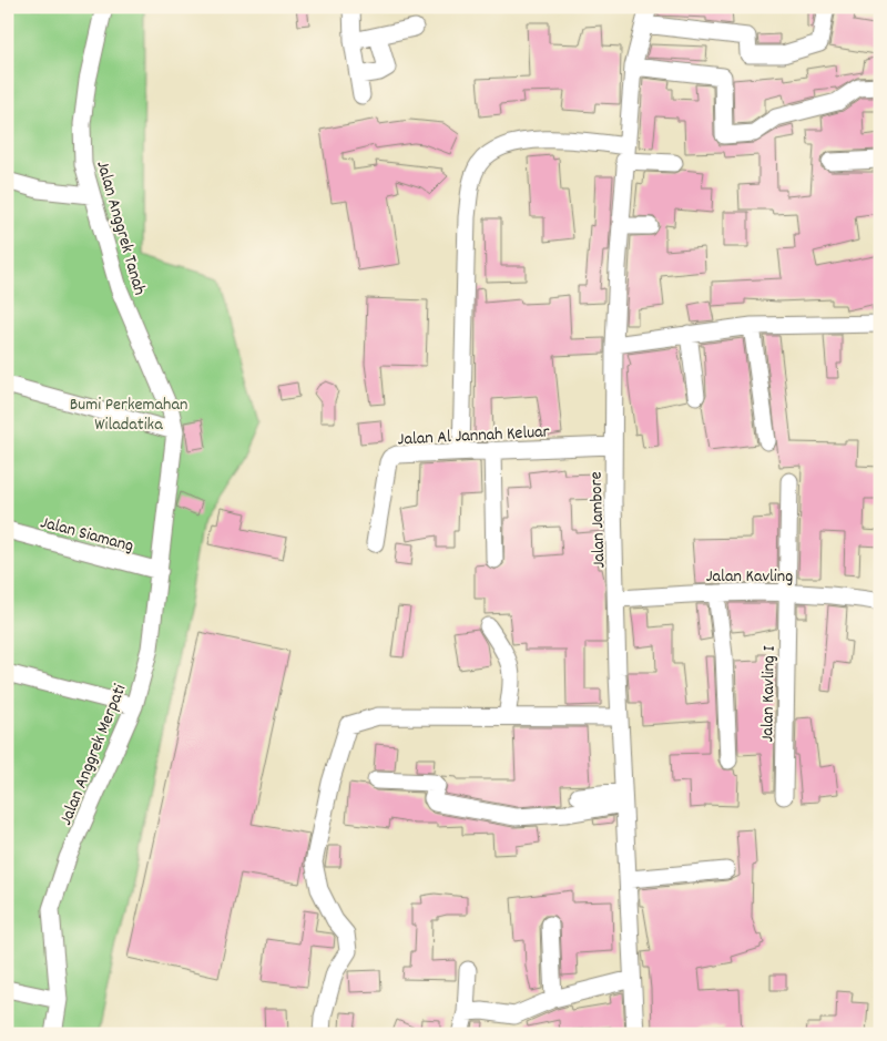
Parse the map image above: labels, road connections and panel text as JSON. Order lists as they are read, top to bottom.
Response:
{
  "streets": {
    "street": [
      "Jalan Anggrek Tanah",
      "Jalan Al Jannah Keluar",
      "Jalan Jambore",
      "Jalan Siamang",
      "Jalan Kavling",
      "Jalan Kavling I",
      "Jalan Anggrek Merpati"
    ]
  },
  "crossings": [
    ["Jalan Anggrek Tanah", "Jalan Anggrek Merpati"],
    ["Jalan Al Jannah Keluar", "Jalan Jambore"],
    ["Jalan Jambore", "Jalan Kavling"],
    ["Jalan Siamang", "Jalan Anggrek Merpati"],
    ["Jalan Kavling", "Jalan Kavling I"]
  ],
  "parks": ["Bumi Perkemahan Wiladatika"]
}
